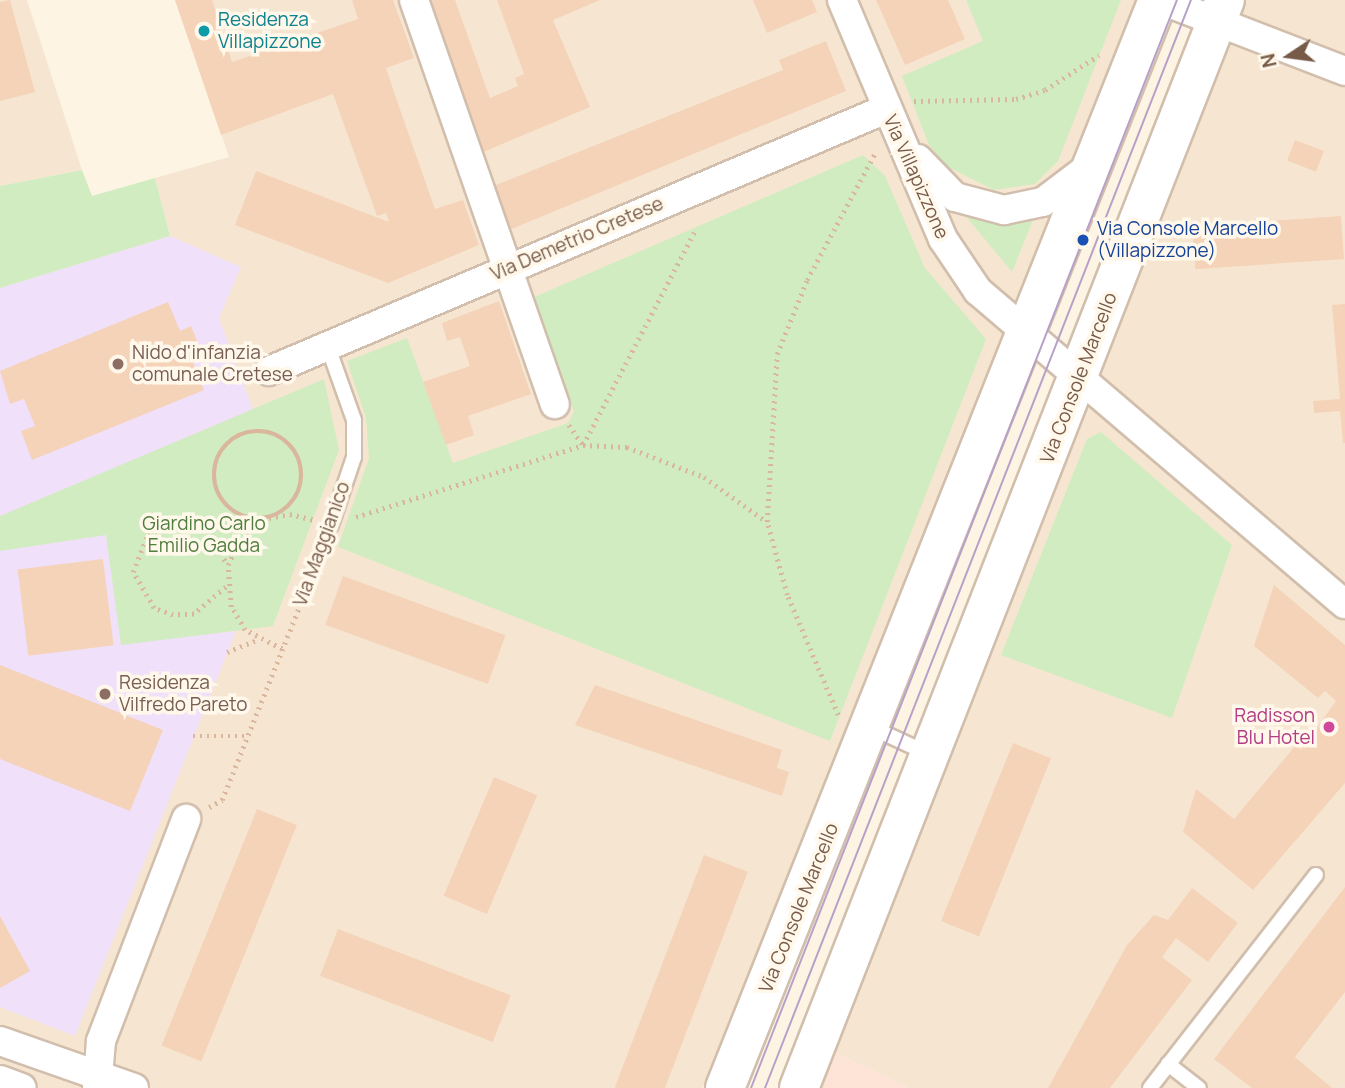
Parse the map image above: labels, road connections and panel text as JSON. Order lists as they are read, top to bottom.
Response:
{
  "streets": {
    "main road": ["Via Console Marcello"],
    "street": ["Via Villapizzone", "Via Demetrio Cretese"],
    "lane": ["Via Maggianico"]
  },
  "crossings": [
    ["Via Villapizzone", "Via Demetrio Cretese"],
    ["Via Villapizzone", "Via Console Marcello"],
    ["Via Demetrio Cretese", "Via Maggianico"]
  ],
  "parks": ["Giardino Carlo Emilio Gadda"],
  "places": [
    "Residenza Villapizzone",
    "Via Console Marcello (Villapizzone)",
    "Nido d'infanzia comunale Cretese",
    "Residenza Vilfredo Pareto",
    "Radisson Blu Hotel"
  ],
  "north": "left"
}
